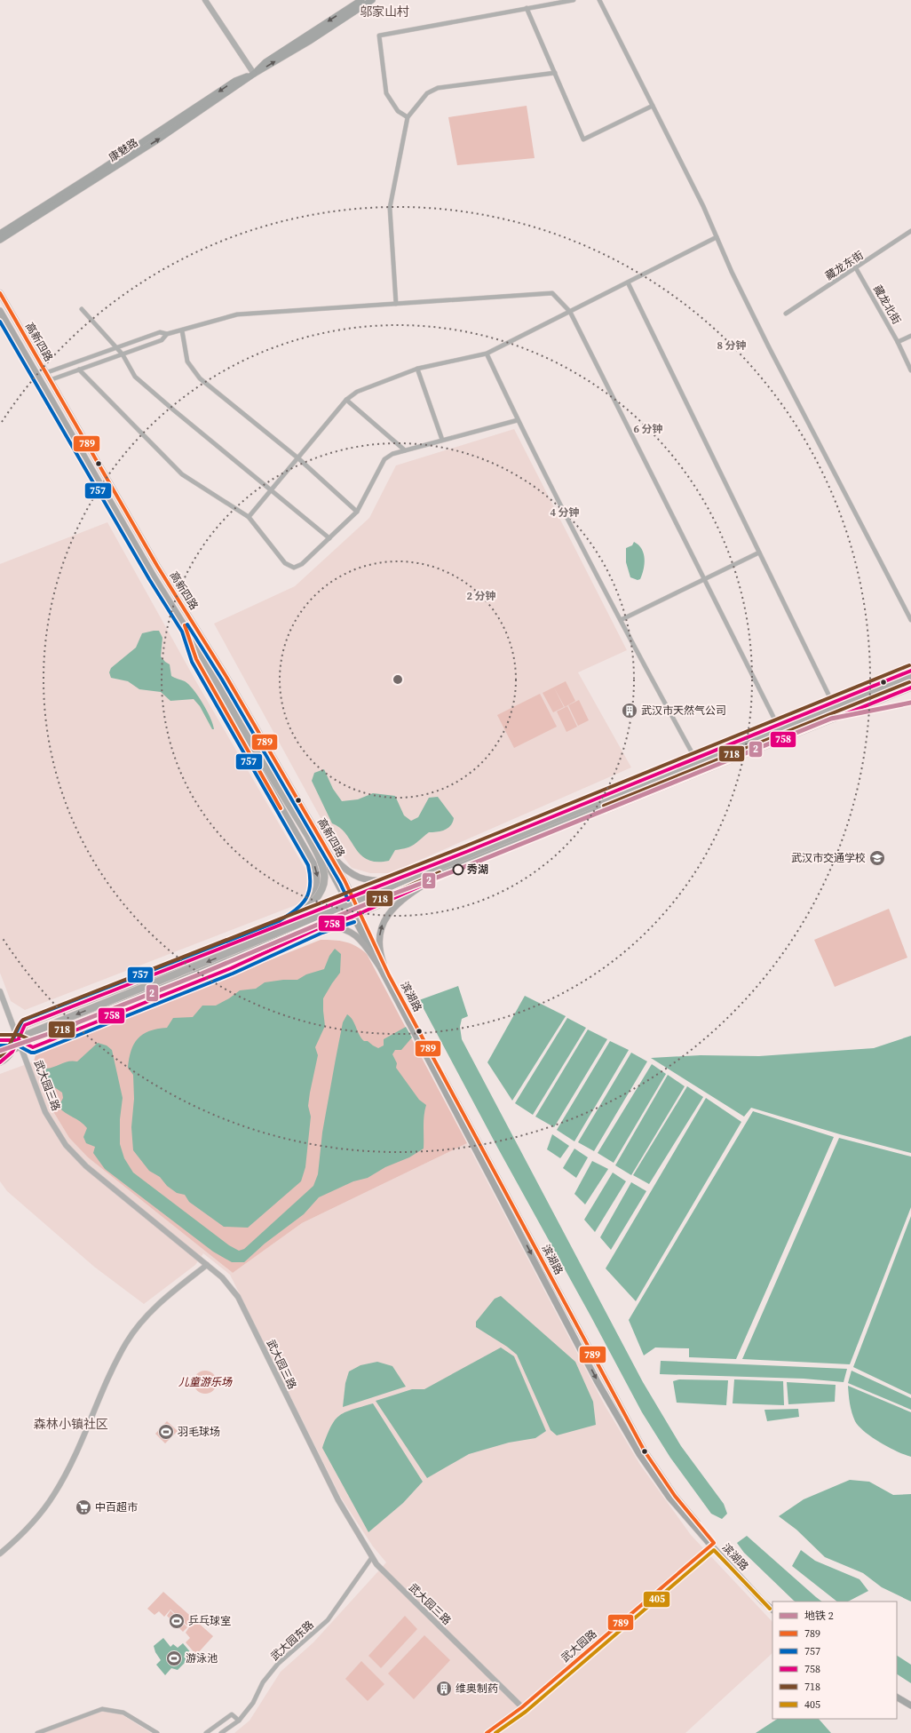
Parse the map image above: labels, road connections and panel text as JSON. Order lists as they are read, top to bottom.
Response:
{
  "streets": {
    "main road": ["康魅路", "高新四路", "滨湖路"],
    "street": [
      "藏龙东街",
      "藏龙北街",
      "武大园三路",
      "武大园东路",
      "武大园路"
    ]
  },
  "crossings": [
    ["藏龙东街", "藏龙北街"],
    ["高新四路", "滨湖路"],
    ["滨湖路", "武大园路"],
    ["武大园三路", "武大园东路"],
    ["武大园三路", "武大园路"]
  ],
  "districts": ["邬家山村", "森林小镇社区"],
  "parks": ["儿童游乐场"],
  "places": {
    "building": ["武汉市天然气公司", "维奥制药"],
    "school or university": ["武汉市交通学校"],
    "other": ["秀湖"],
    "sports": ["羽毛球场", "乒乓球室", "游泳池"],
    "supermarket": ["中百超市"]
  },
  "lines": [
    "transit line 789",
    "transit line 757",
    "transit line 718",
    "transit line 758",
    "metro line 2",
    "transit line 405"
  ],
  "legend": [
    "地铁 2",
    "789",
    "757",
    "758",
    "718",
    "405"
  ],
  "rings": [
    "8 分钟",
    "6 分钟",
    "4 分钟",
    "2 分钟"
  ]
}
